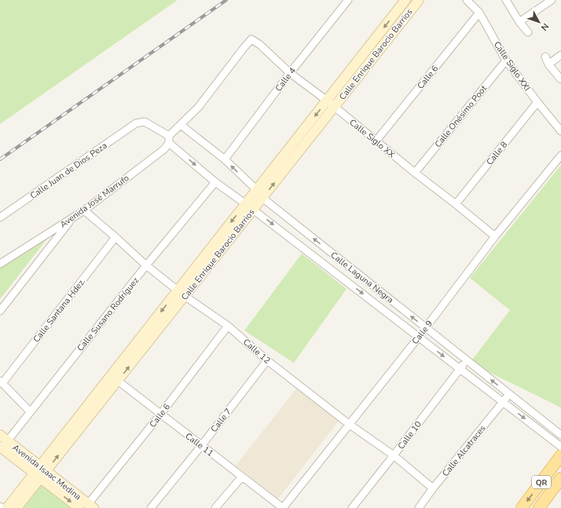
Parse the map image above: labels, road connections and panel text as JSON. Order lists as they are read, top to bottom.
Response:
{
  "streets": {
    "main road": ["QR"],
    "street": [
      "Calle Enrique Barocio Barrios",
      "Calle Siglo XXI",
      "Calle 6",
      "Calle 4",
      "Calle Onésimo Poot",
      "Calle Siglo XX",
      "Calle 8",
      "Calle Juan de Dios Peza",
      "Avenida José Marrufo",
      "Calle Laguna Negra",
      "Calle Santana Hdez.",
      "Calle Susano Rodríguez",
      "Calle 9",
      "Calle 12",
      "Calle 7",
      "Calle 10",
      "Calle 11",
      "Calle Alcatraces",
      "Avenida Isaac Medina"
    ]
  },
  "crossings": [
    ["Calle Enrique Barocio Barrios", "Calle Siglo XX"],
    ["Calle Enrique Barocio Barrios", "Calle Laguna Negra"],
    ["Calle Enrique Barocio Barrios", "Calle 12"],
    ["Calle Enrique Barocio Barrios", "Calle 11"],
    ["Calle Enrique Barocio Barrios", "Avenida Isaac Medina"],
    ["Calle Siglo XXI", "Calle 6"],
    ["Calle Siglo XXI", "Calle Onésimo Poot"],
    ["Calle Siglo XXI", "Calle 8"],
    ["Calle 6", "Calle Siglo XX"],
    ["Calle 6", "Calle 12"],
    ["Calle 6", "Calle 11"],
    ["Calle 6", "Avenida Isaac Medina"],
    ["Calle 4", "Calle Siglo XX"],
    ["Calle 4", "Calle Laguna Negra"],
    ["Calle Onésimo Poot", "Calle Siglo XX"],
    ["Calle Siglo XX", "Calle 8"],
    ["Calle Siglo XX", "Calle Laguna Negra"],
    ["Calle Siglo XX", "Calle 9"],
    ["Calle Juan de Dios Peza", "Calle Laguna Negra"],
    ["Avenida José Marrufo", "Calle Laguna Negra"],
    ["Avenida José Marrufo", "Calle 12"],
    ["Calle Laguna Negra", "Calle Susano Rodríguez"],
    ["Calle Laguna Negra", "Calle 9"],
    ["Calle Laguna Negra", "Calle 10"],
    ["Calle Laguna Negra", "Calle Alcatraces"],
    ["Calle Santana Hdez.", "Calle 12"],
    ["Calle Susano Rodríguez", "Calle 12"],
    ["Calle Susano Rodríguez", "Avenida Isaac Medina"],
    ["Calle 9", "Calle 12"],
    ["Calle 9", "Calle 11"],
    ["Calle 12", "Calle 7"],
    ["Calle 12", "Calle 10"],
    ["Calle 12", "Calle Alcatraces"],
    ["Calle 7", "Calle 11"]
  ],
  "north": "bottom right"
}
